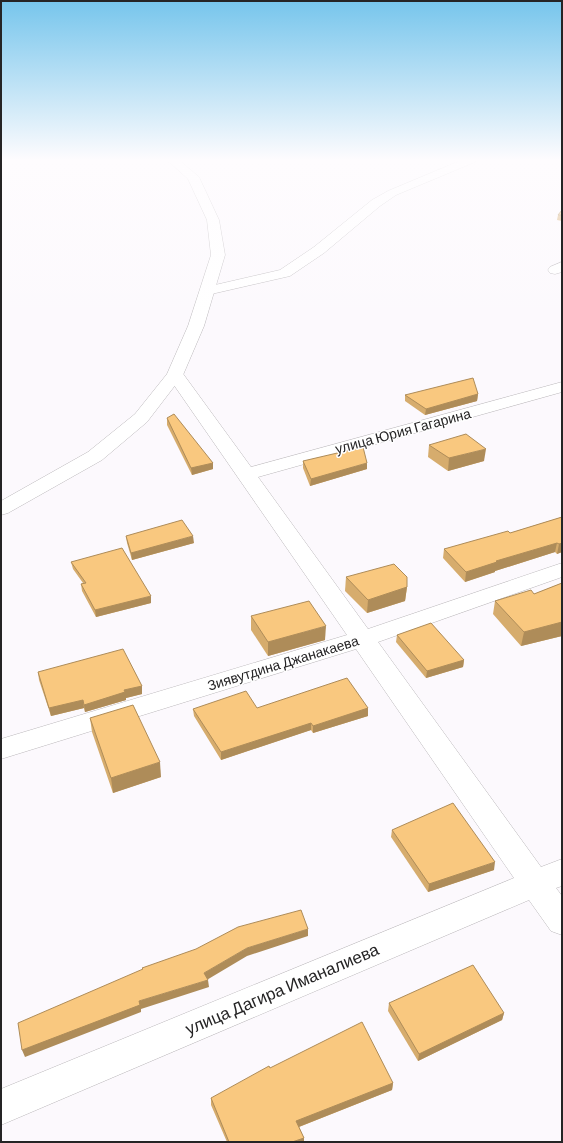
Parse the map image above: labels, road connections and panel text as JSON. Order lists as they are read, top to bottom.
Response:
{
  "streets": {
    "street": ["улица Юрия Гагарина", "Зиявутдина Джанакаева", "улица Дагира Иманалиева"]
  }
}
